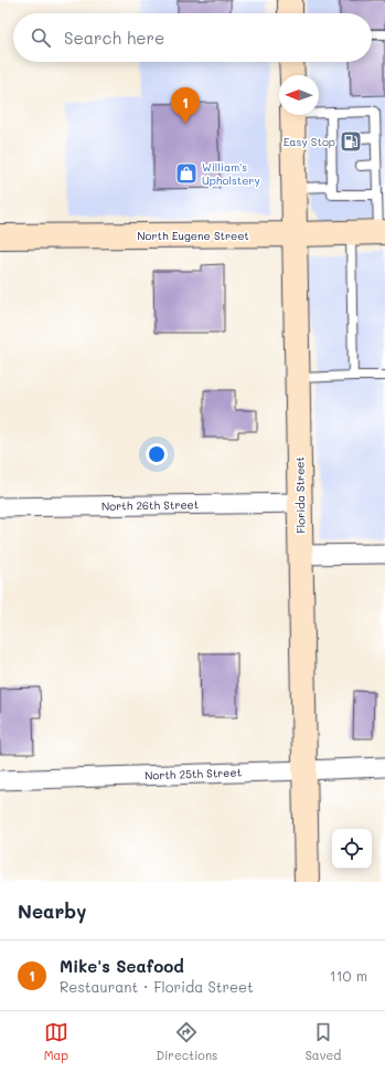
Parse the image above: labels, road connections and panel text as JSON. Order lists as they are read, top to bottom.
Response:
{
  "streets": {
    "main road": ["North Eugene Street", "Florida Street"],
    "street": ["North 26th Street", "North 25th Street"]
  },
  "crossings": [
    ["North Eugene Street", "Florida Street"],
    ["Florida Street", "North 26th Street"],
    ["Florida Street", "North 25th Street"]
  ],
  "places": {
    "fuel station": ["Easy Stop"],
    "shop": ["William's Upholstery"]
  },
  "north": "left",
  "page": {
    "search": "Search here",
    "pins": "1",
    "heading": "Nearby",
    "list": [
      {
        "mark": "1",
        "name": "Mike's Seafood",
        "note": "Restaurant · Florida Street",
        "value": "110 m"
      }
    ],
    "nav": ["Map", "Directions", "Saved"]
  }
}
